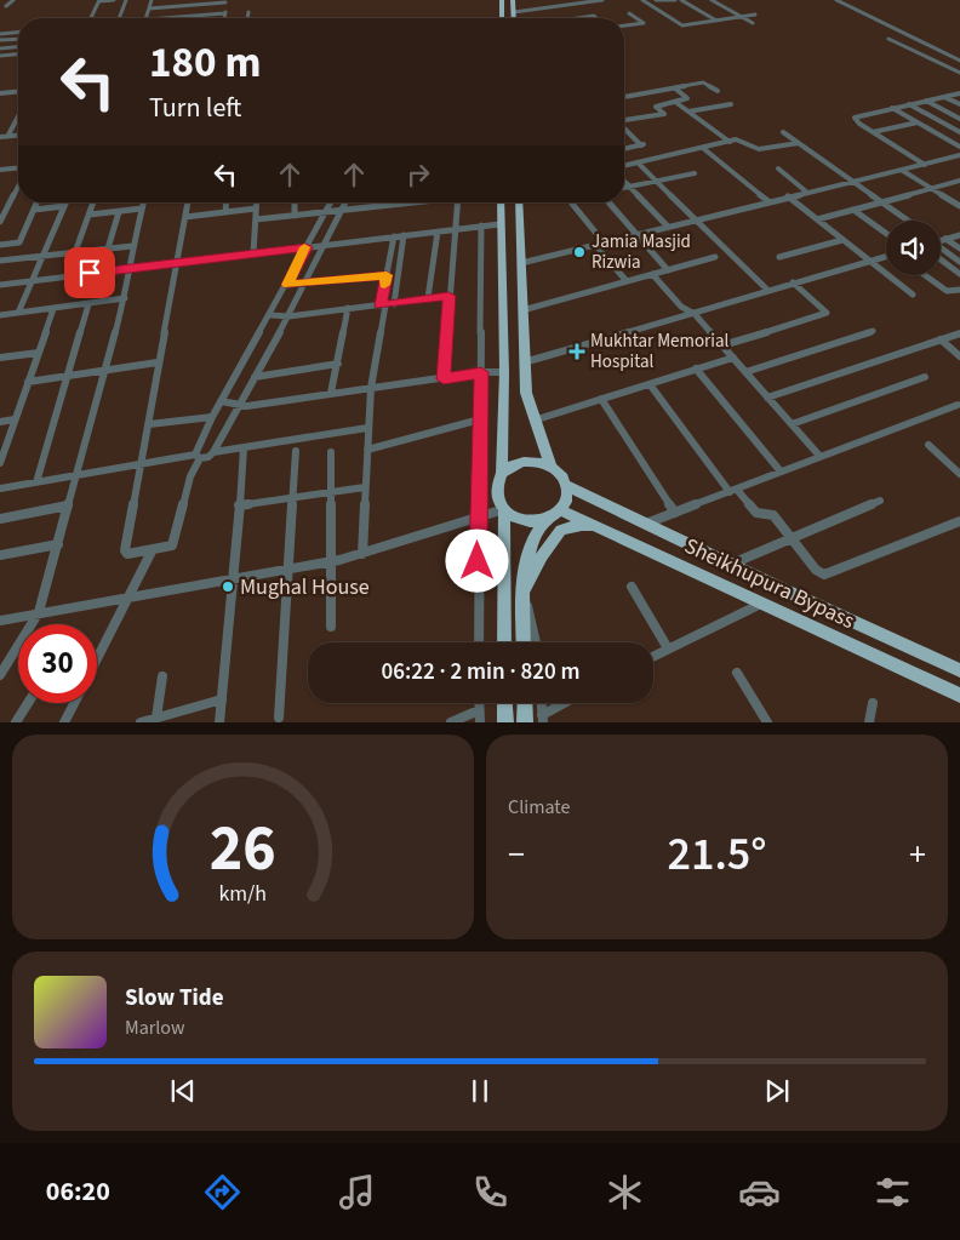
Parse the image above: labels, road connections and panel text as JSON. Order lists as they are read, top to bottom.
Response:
{
  "streets": {
    "highway": ["Sheikhupura Bypass"]
  },
  "places": {
    "other": ["Jamia Masjid Rizwia", "Mughal House"],
    "health": ["Mukhtar Memorial Hospital"]
  },
  "page": {
    "turn": ["180 m", "Turn left"],
    "limit": "30",
    "trip": "06:22 · 2 min · 820 m",
    "tile": "Climate",
    "heat": ["−", "21.5°", "+"],
    "song": ["Slow Tide", "Marlow"],
    "tabs": "06:20",
    "gauge": ["26", "km/h"]
  }
}
